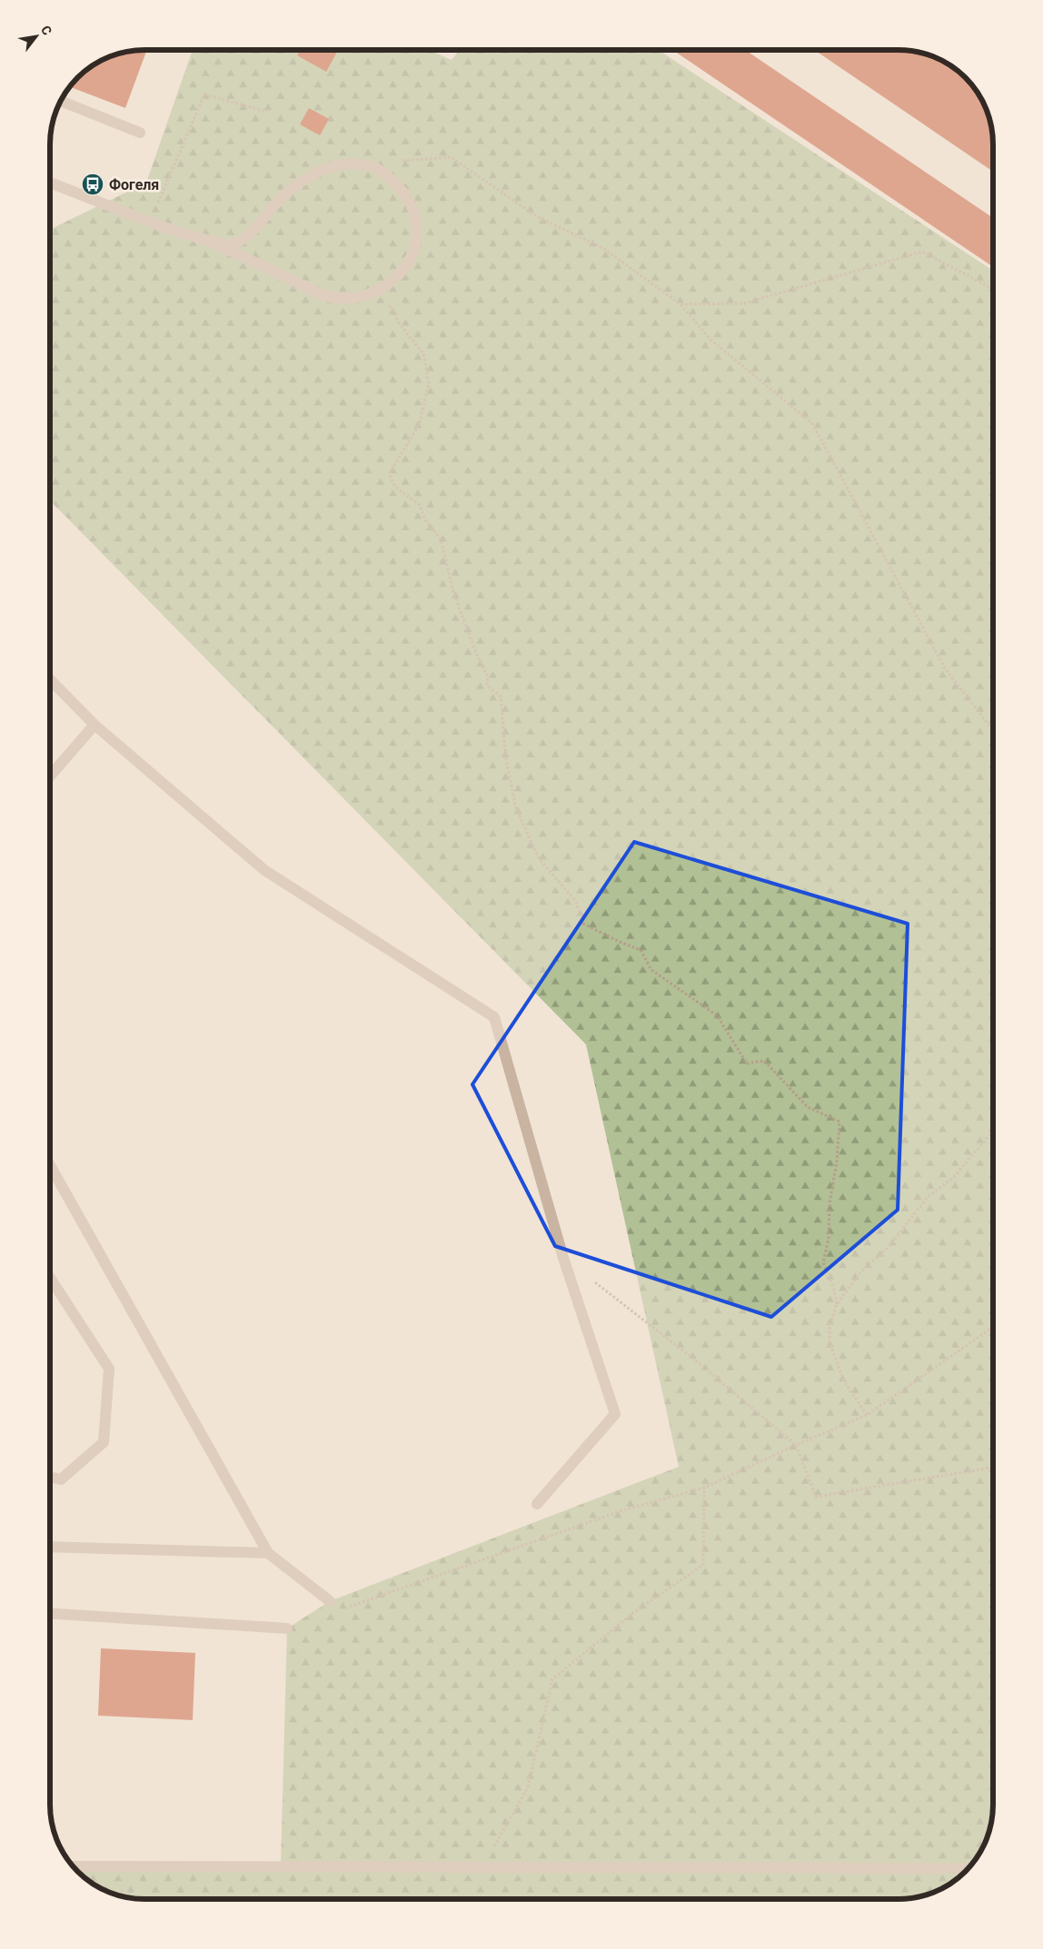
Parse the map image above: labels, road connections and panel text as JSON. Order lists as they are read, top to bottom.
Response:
{
  "places": {
    "bus stop": ["Фогеля"]
  },
  "north": "top right"
}
